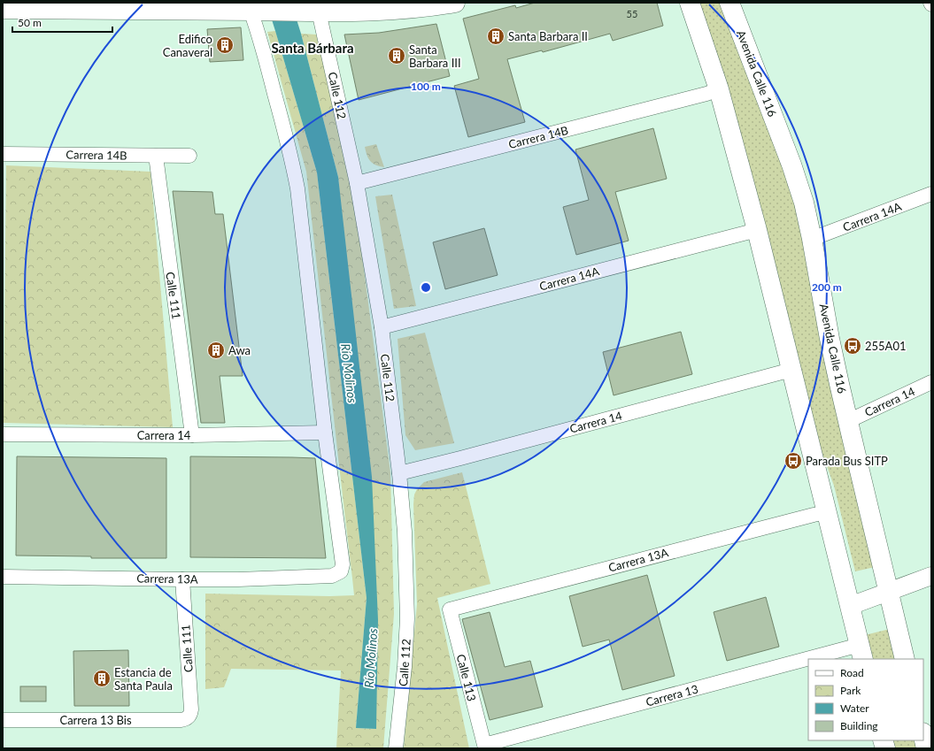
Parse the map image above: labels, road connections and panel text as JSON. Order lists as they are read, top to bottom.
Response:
{
  "streets": {
    "main road": ["Avenida Calle 116"],
    "street": [
      "Calle 112",
      "Carrera 14B",
      "Carrera 14A",
      "Calle 111",
      "Carrera 14",
      "Carrera 13A",
      "Calle 113",
      "Carrera 13",
      "Carrera 13 Bis"
    ]
  },
  "crossings": [
    ["Avenida Calle 116", "Carrera 14A"],
    ["Avenida Calle 116", "Carrera 14"],
    ["Calle 112", "Carrera 14B"],
    ["Calle 112", "Carrera 14A"],
    ["Calle 112", "Carrera 14"],
    ["Carrera 14B", "Calle 111"],
    ["Calle 111", "Carrera 14"],
    ["Calle 111", "Carrera 13A"],
    ["Calle 111", "Carrera 13 Bis"],
    ["Carrera 14", "Carrera 13A"],
    ["Carrera 13A", "Calle 113"],
    ["Calle 113", "Carrera 13"]
  ],
  "districts": ["Santa Bárbara"],
  "water": ["Río Molinos"],
  "places": {
    "building": [
      "Santa Barbara II",
      "Edifico Canaveral",
      "Santa Barbara III",
      "Awa",
      "Estancia de Santa Paula"
    ],
    "bus stop": ["255A01", "Parada Bus SITP"]
  },
  "house_numbers": ["55"],
  "legend": [
    "Road",
    "Park",
    "Water",
    "Building"
  ],
  "scale_bar": "50 m",
  "rings": ["100 m", "200 m"]
}
